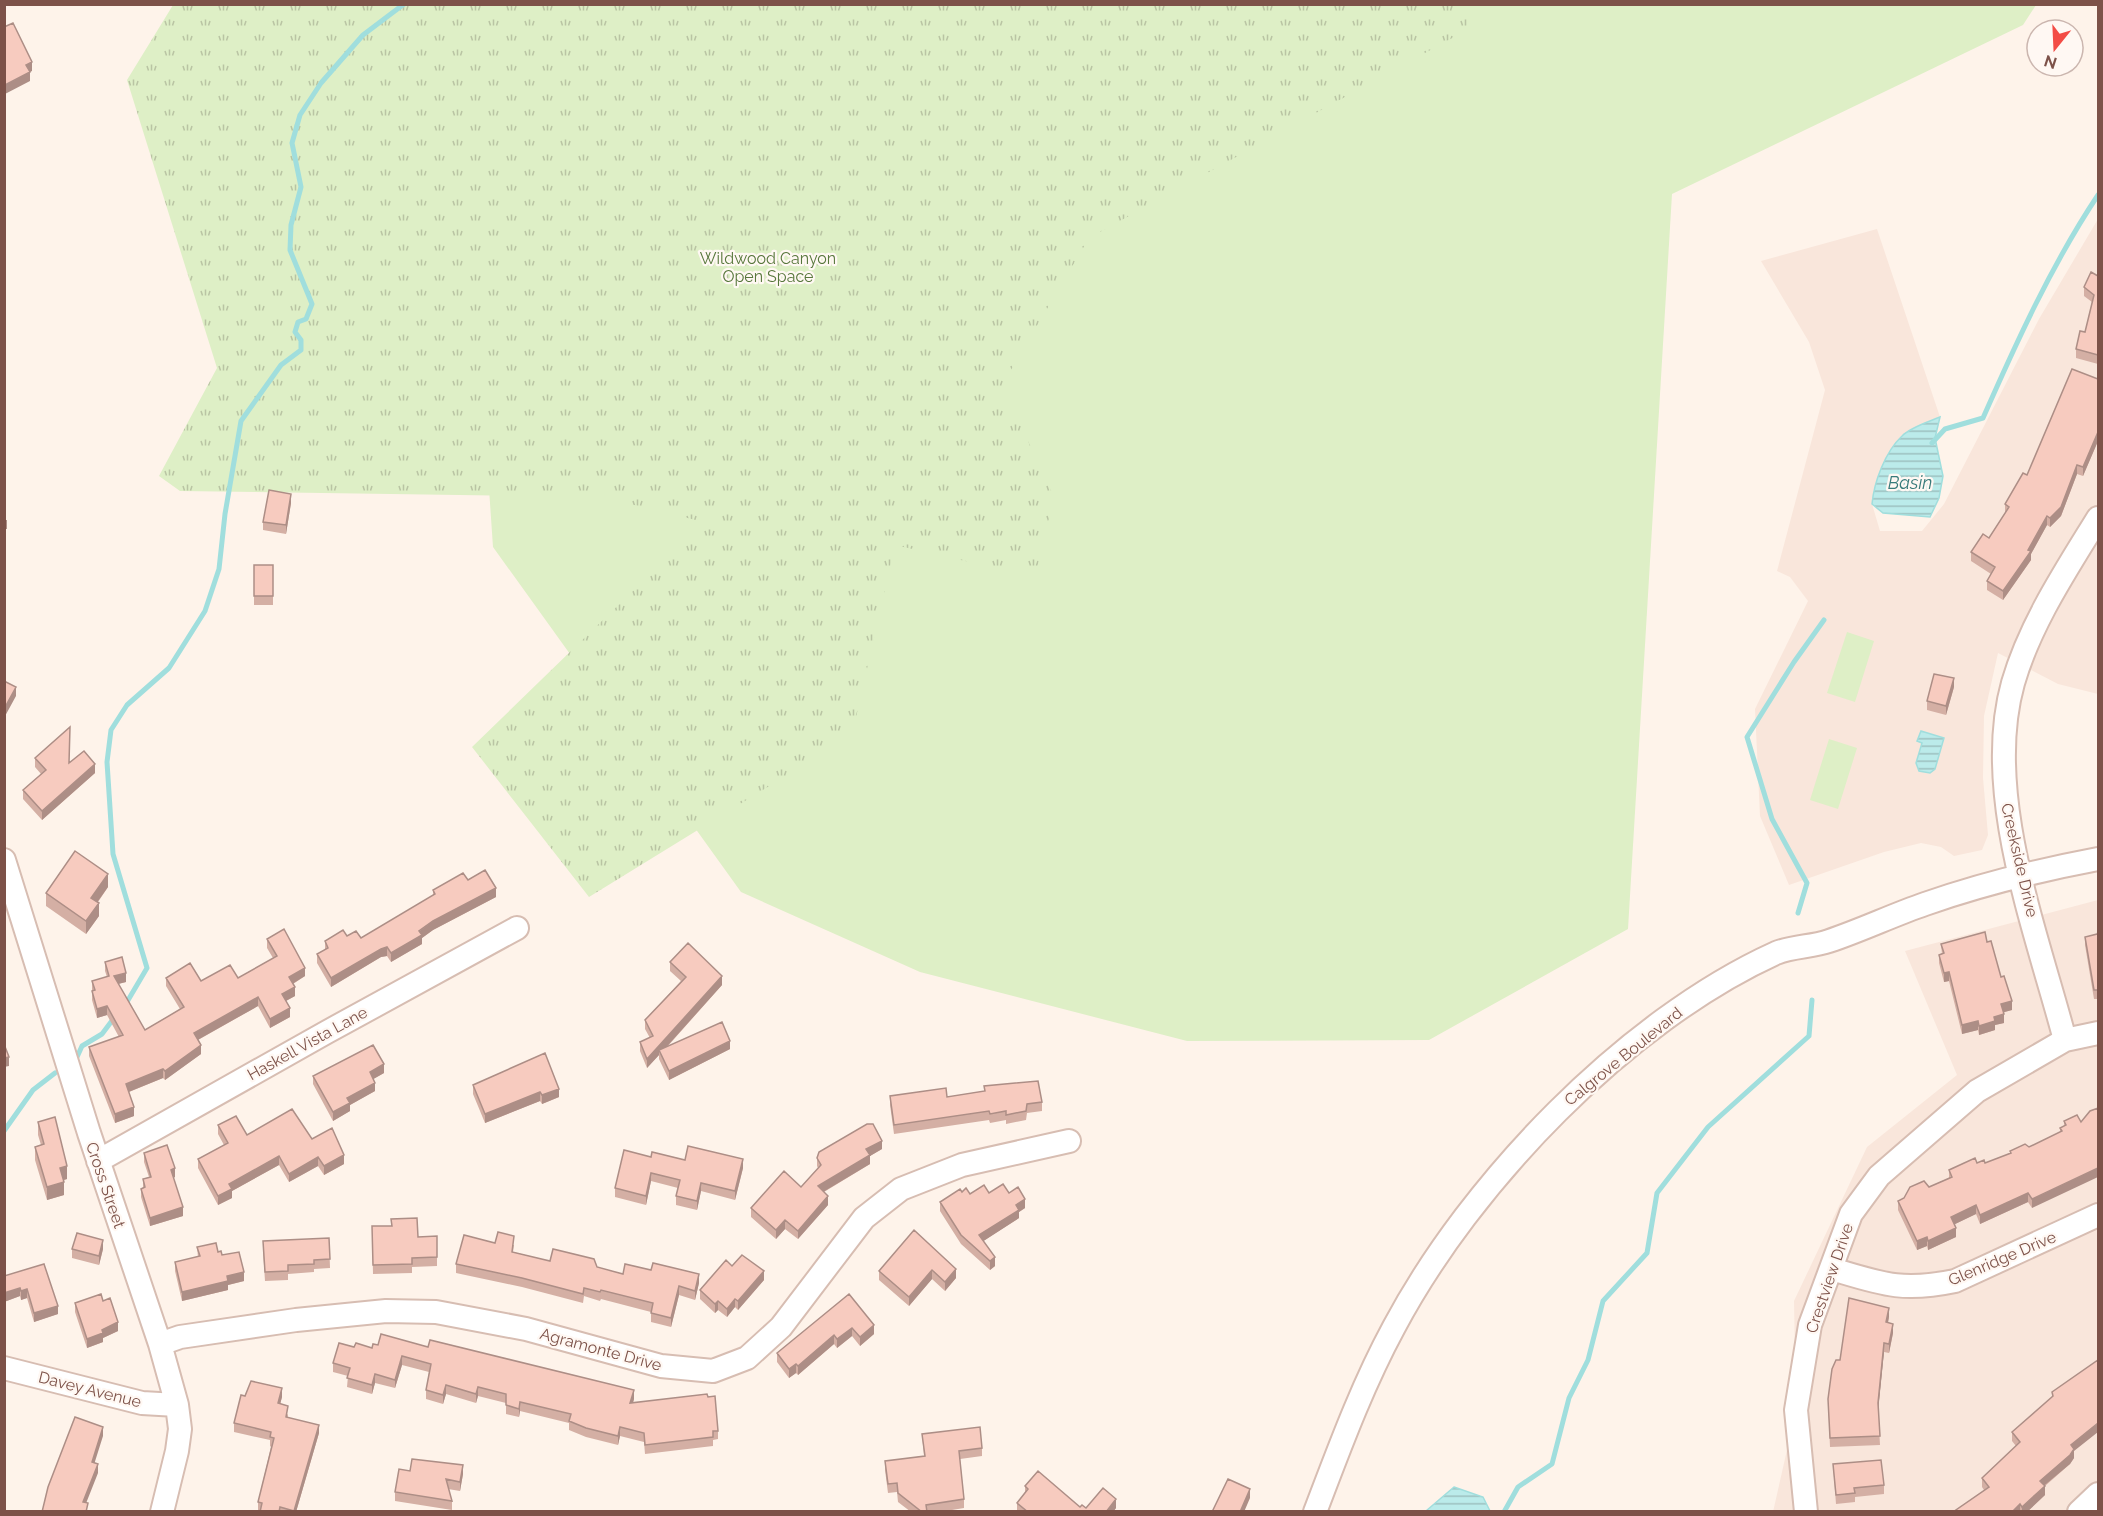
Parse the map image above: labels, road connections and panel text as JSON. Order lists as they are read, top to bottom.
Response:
{
  "streets": {
    "street": [
      "Creekside Drive",
      "Haskell Vista Lane",
      "Calgrove Boulevard",
      "Cross Street",
      "Glenridge Drive",
      "Crestview Drive",
      "Agramonte Drive",
      "Davey Avenue"
    ]
  },
  "crossings": [
    ["Creekside Drive", "Calgrove Boulevard"],
    ["Creekside Drive", "Crestview Drive"],
    ["Haskell Vista Lane", "Cross Street"],
    ["Cross Street", "Agramonte Drive"],
    ["Cross Street", "Davey Avenue"],
    ["Glenridge Drive", "Crestview Drive"]
  ],
  "water": ["Basin"],
  "parks": ["Wildwood Canyon Open Space"],
  "north": "bottom"
}
